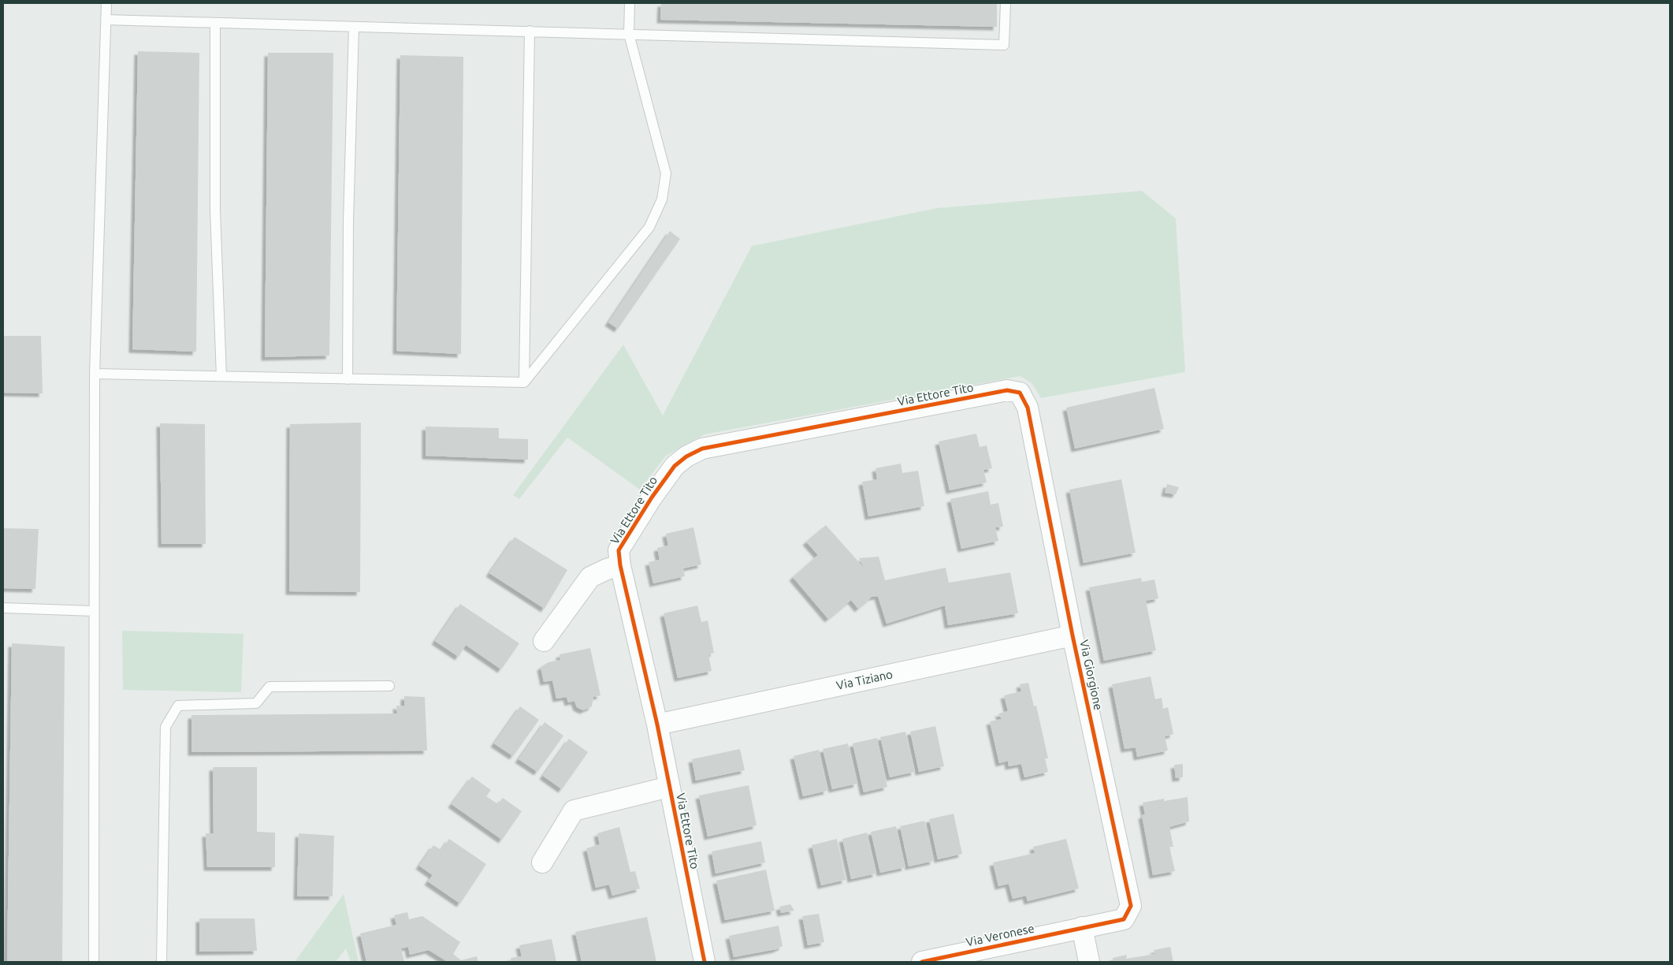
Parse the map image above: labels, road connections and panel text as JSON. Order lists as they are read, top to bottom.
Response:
{
  "streets": {
    "street": [
      "Via Ettore Tito",
      "Via Giorgione",
      "Via Tiziano",
      "Via Veronese"
    ]
  },
  "crossings": [
    ["Via Ettore Tito", "Via Giorgione"],
    ["Via Ettore Tito", "Via Tiziano"],
    ["Via Giorgione", "Via Tiziano"],
    ["Via Giorgione", "Via Veronese"]
  ]
}
